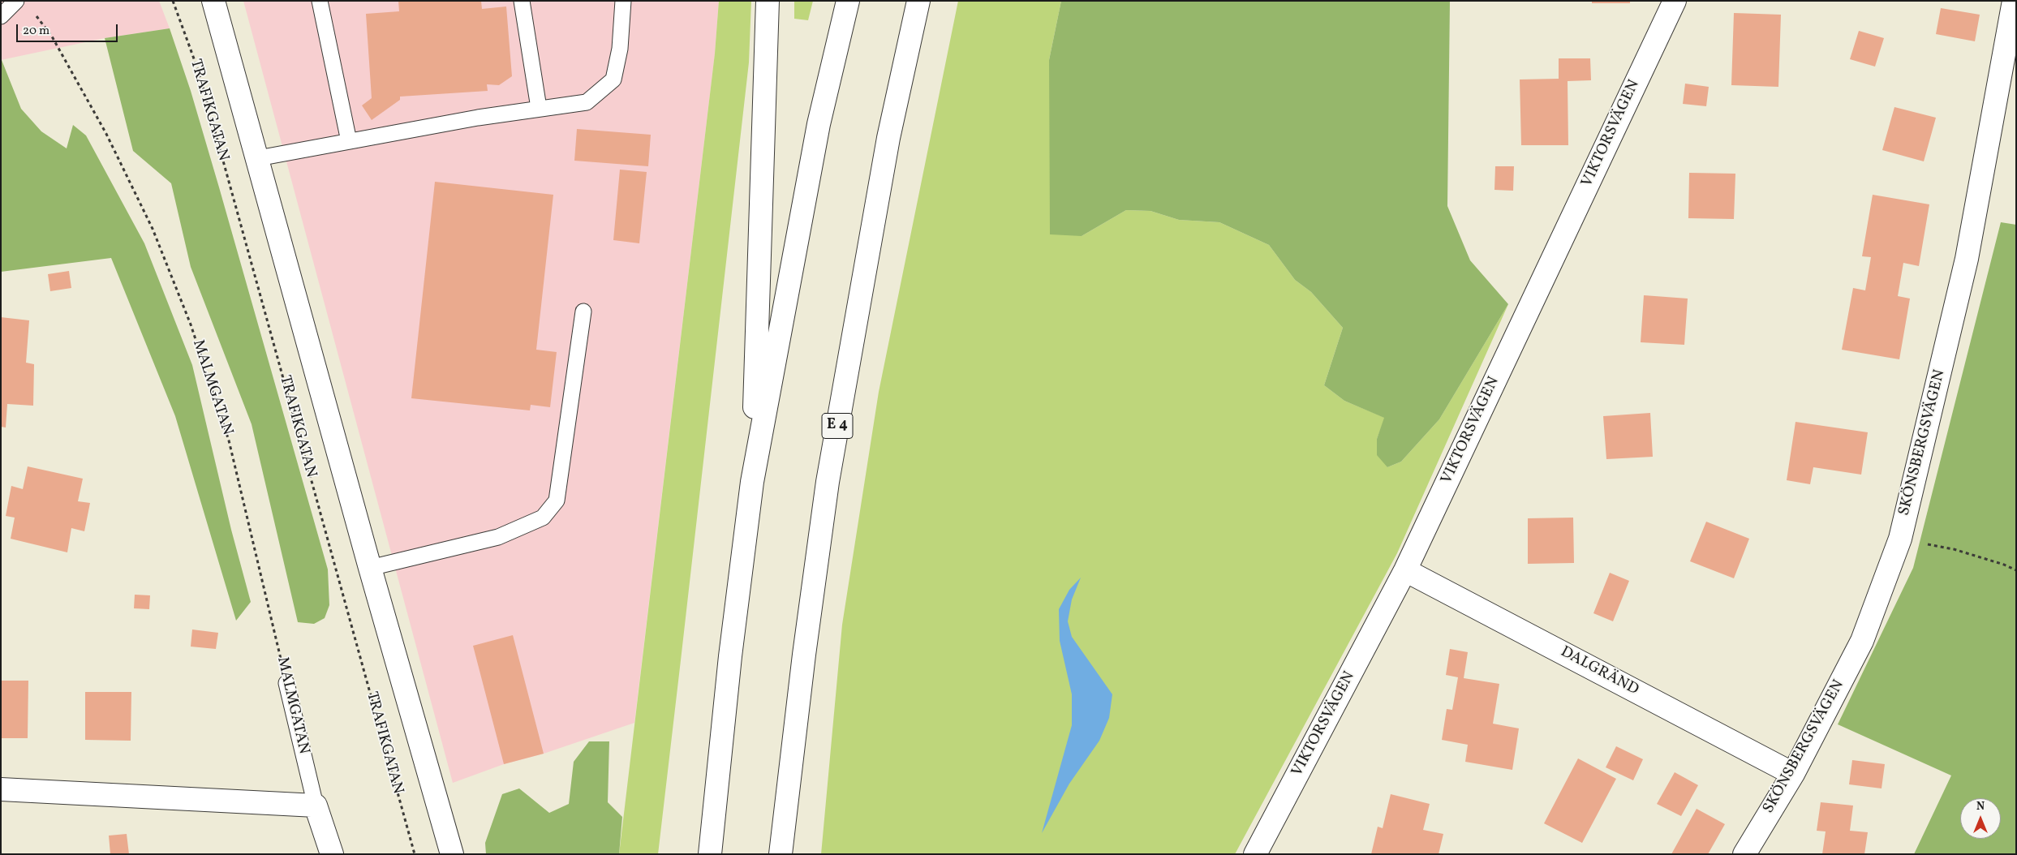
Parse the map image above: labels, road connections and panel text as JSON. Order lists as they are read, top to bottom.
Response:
{
  "streets": {
    "main road": [
      "VIKTORSVÄGEN",
      "MALMGATAN",
      "E 4",
      "SKÖNSBERGSVÄGEN",
      "DALGRÄND"
    ],
    "path": ["TRAFIKGATAN"]
  },
  "crossings": [
    ["VIKTORSVÄGEN", "DALGRÄND"],
    ["SKÖNSBERGSVÄGEN", "DALGRÄND"]
  ],
  "scale_bar": "20 m",
  "north": "top"
}
